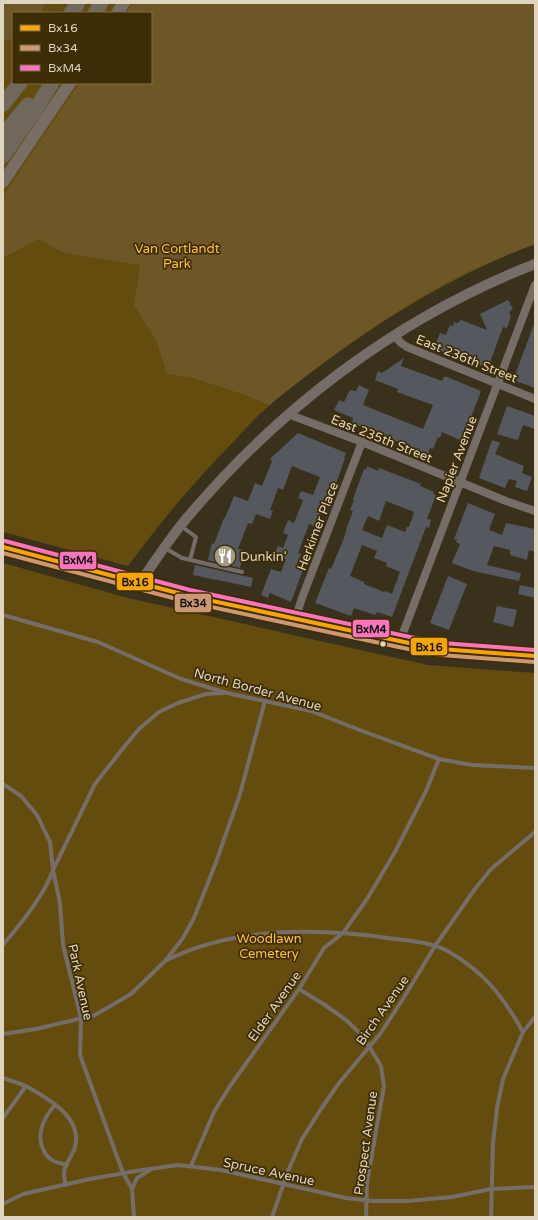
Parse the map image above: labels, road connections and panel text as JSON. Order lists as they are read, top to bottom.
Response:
{
  "streets": {
    "street": [
      "East 236th Street",
      "East 235th Street",
      "Napier Avenue",
      "Herkimer Place"
    ],
    "lane": [
      "North Border Avenue",
      "Park Avenue",
      "Elder Avenue",
      "Birch Avenue",
      "Prospect Avenue",
      "Spruce Avenue"
    ]
  },
  "crossings": [
    ["East 236th Street", "Napier Avenue"],
    ["East 235th Street", "Napier Avenue"],
    ["East 235th Street", "Herkimer Place"],
    ["North Border Avenue", "Elder Avenue"],
    ["Park Avenue", "Spruce Avenue"],
    ["Elder Avenue", "Prospect Avenue"],
    ["Elder Avenue", "Spruce Avenue"],
    ["Birch Avenue", "Prospect Avenue"],
    ["Birch Avenue", "Spruce Avenue"],
    ["Prospect Avenue", "Spruce Avenue"]
  ],
  "parks": ["Van Cortlandt Park", "Woodlawn Cemetery"],
  "places": {
    "restaurant": ["Dunkin'"]
  },
  "lines": ["transit line BxM4", "transit line Bx16", "transit line Bx34"],
  "legend": ["Bx16", "Bx34", "BxM4"]
}
